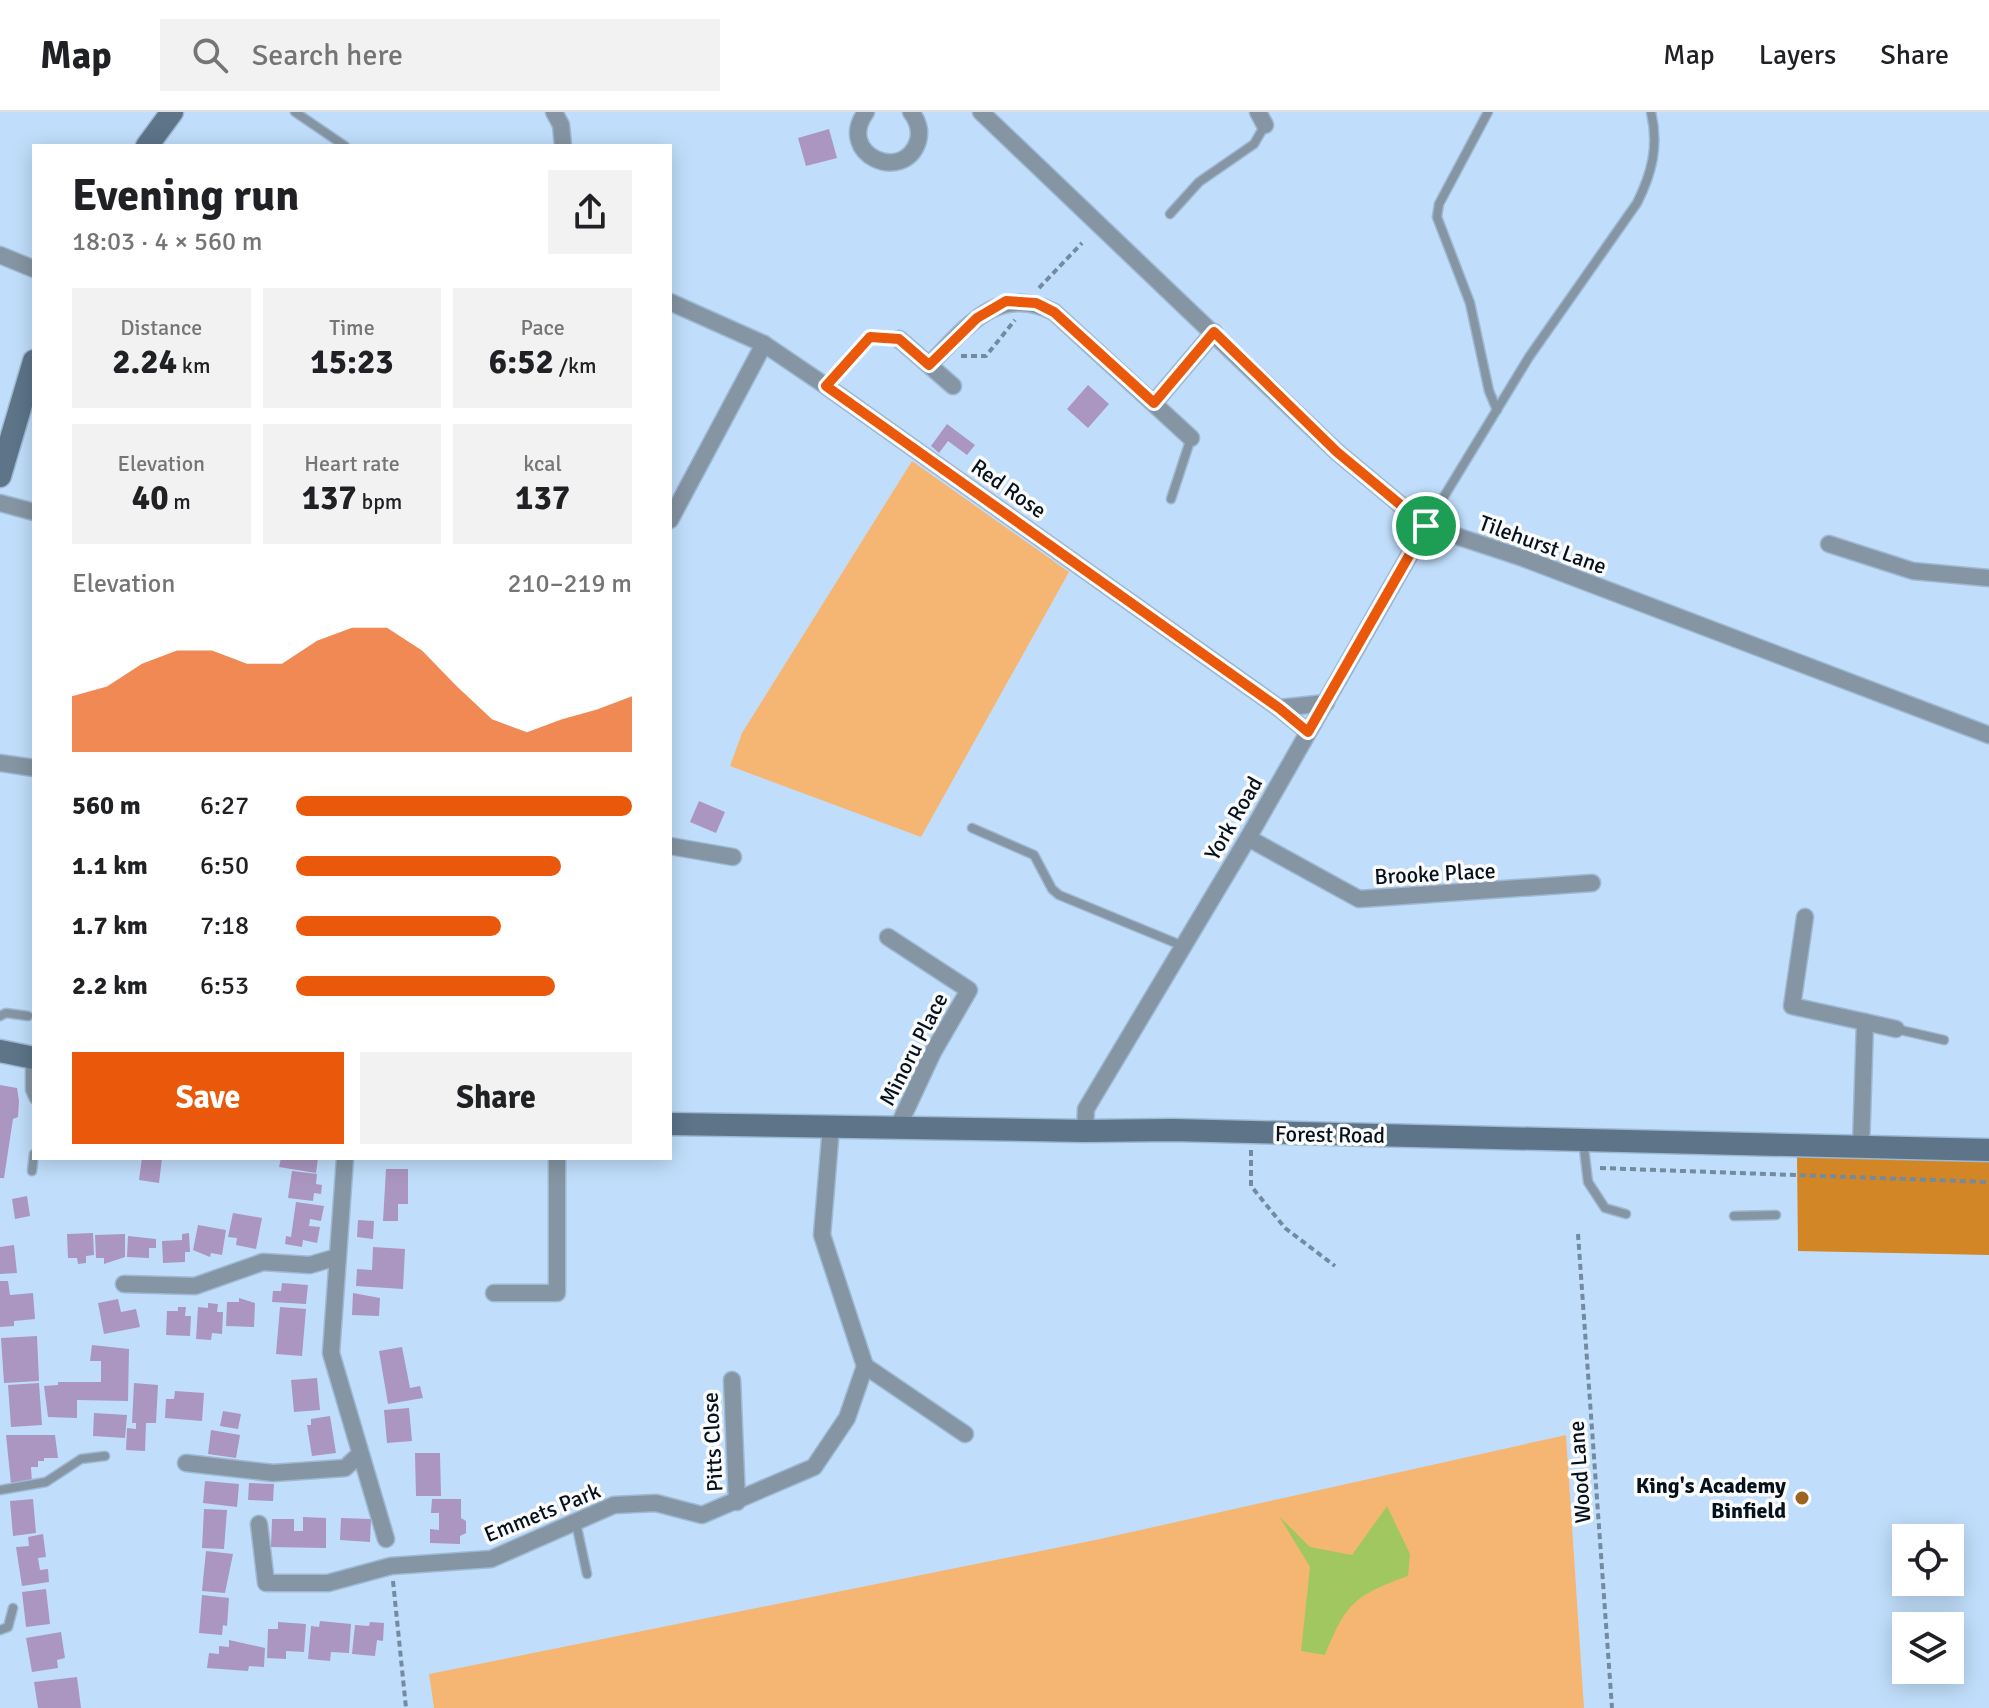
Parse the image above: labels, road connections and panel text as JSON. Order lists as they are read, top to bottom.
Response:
{
  "streets": {
    "main road": ["Forest Road"],
    "street": [
      "Red Rose",
      "Tilehurst Lane",
      "York Road",
      "Brooke Place",
      "Minoru Place",
      "Pitts Close",
      "Emmets Park"
    ],
    "path": ["Wood Lane"]
  },
  "crossings": [
    ["Red Rose", "York Road"],
    ["Tilehurst Lane", "York Road"],
    ["York Road", "Brooke Place"],
    ["York Road", "Forest Road"],
    ["Minoru Place", "Forest Road"],
    ["Pitts Close", "Emmets Park"]
  ],
  "places": ["King's Academy Binfield"],
  "page": {
    "header": "Map",
    "search": "Search here",
    "nav": ["Map", "Layers", "Share"],
    "heading": ["Evening run", "18:03 · 4 × 560 m"],
    "stats": [
      ["Distance", "2.24 km"],
      ["Time", "15:23"],
      ["Pace", "6:52 /km"],
      ["Elevation", "40 m"],
      ["Heart rate", "137 bpm"],
      ["kcal", "137"]
    ],
    "chart": ["Elevation", "210–219 m"],
    "list": [
      {
        "name": "560 m",
        "note": "6:27"
      },
      {
        "name": "1.1 km",
        "note": "6:50"
      },
      {
        "name": "1.7 km",
        "note": "7:18"
      },
      {
        "name": "2.2 km",
        "note": "6:53"
      }
    ],
    "buttons": ["Save", "Share"]
  }
}
